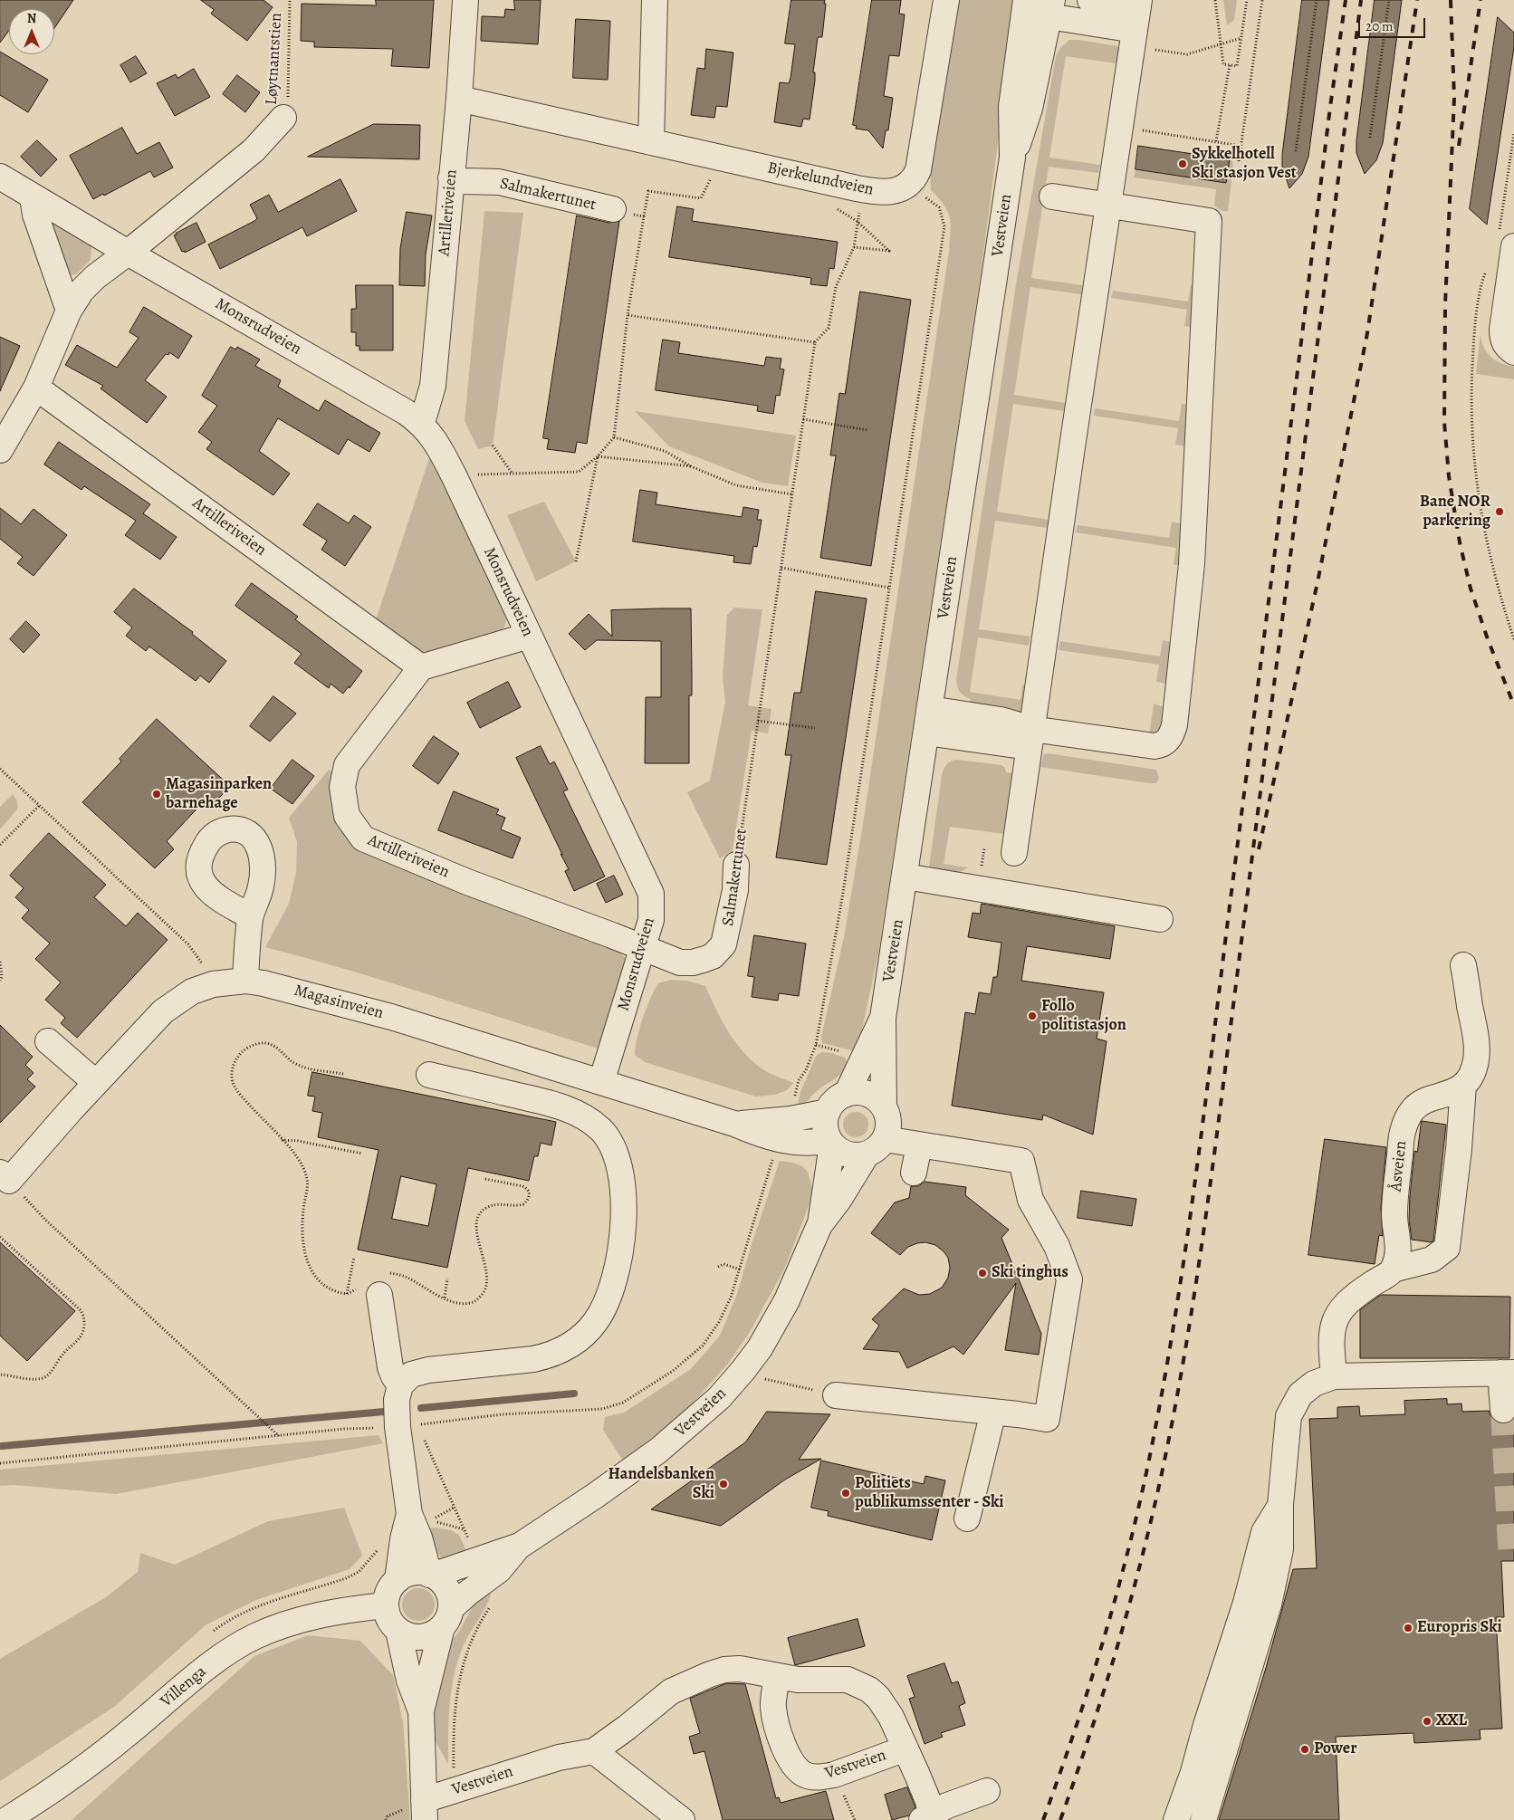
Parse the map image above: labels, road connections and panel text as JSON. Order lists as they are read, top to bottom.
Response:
{
  "streets": {
    "street": [
      "Bjerkelundveien",
      "Salmakertunet",
      "Artilleriveien",
      "Vestveien",
      "Monsrudveien",
      "Magasinveien",
      "Åsveien",
      "Villenga"
    ],
    "path": ["Løytnantstien"]
  },
  "crossings": [
    ["Bjerkelundveien", "Artilleriveien"],
    ["Salmakertunet", "Artilleriveien"],
    ["Salmakertunet", "Monsrudveien"],
    ["Artilleriveien", "Monsrudveien"],
    ["Vestveien", "Magasinveien"],
    ["Vestveien", "Villenga"],
    ["Monsrudveien", "Magasinveien"]
  ],
  "places": [
    "Sykkelhotell Ski stasjon Vest",
    "Bane NOR parkering",
    "Magasinparken barnehage",
    "Follo politistasjon",
    "Ski tinghus",
    "Handelsbanken Ski",
    "Politiets publikumssenter - Ski",
    "Europris Ski",
    "XXL",
    "Power"
  ],
  "scale_bar": "20 m",
  "north": "top"
}
